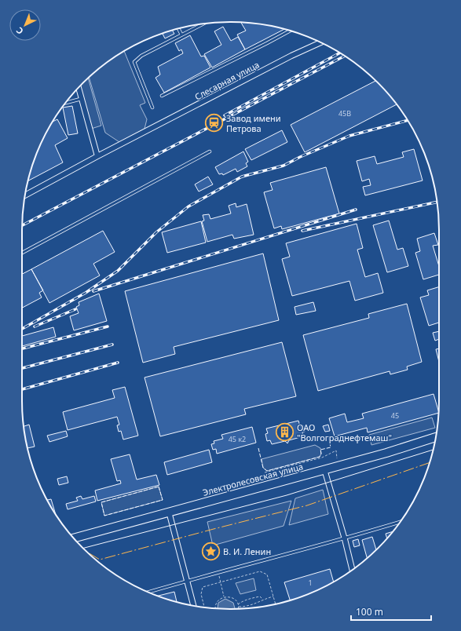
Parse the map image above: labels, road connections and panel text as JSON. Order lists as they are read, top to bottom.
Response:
{
  "streets": {
    "main road": ["Электролесовская улица"],
    "street": ["Слесарная улица"]
  },
  "places": {
    "station": ["Завод имени Петрова"],
    "building": ["ОАО \"Волгограднефтемаш\""],
    "place": ["В. И. Ленин"]
  },
  "house_numbers": [
    "45В",
    "45",
    "45 к2",
    "1"
  ],
  "scale_bar": "100 m",
  "north": "bottom left"
}
